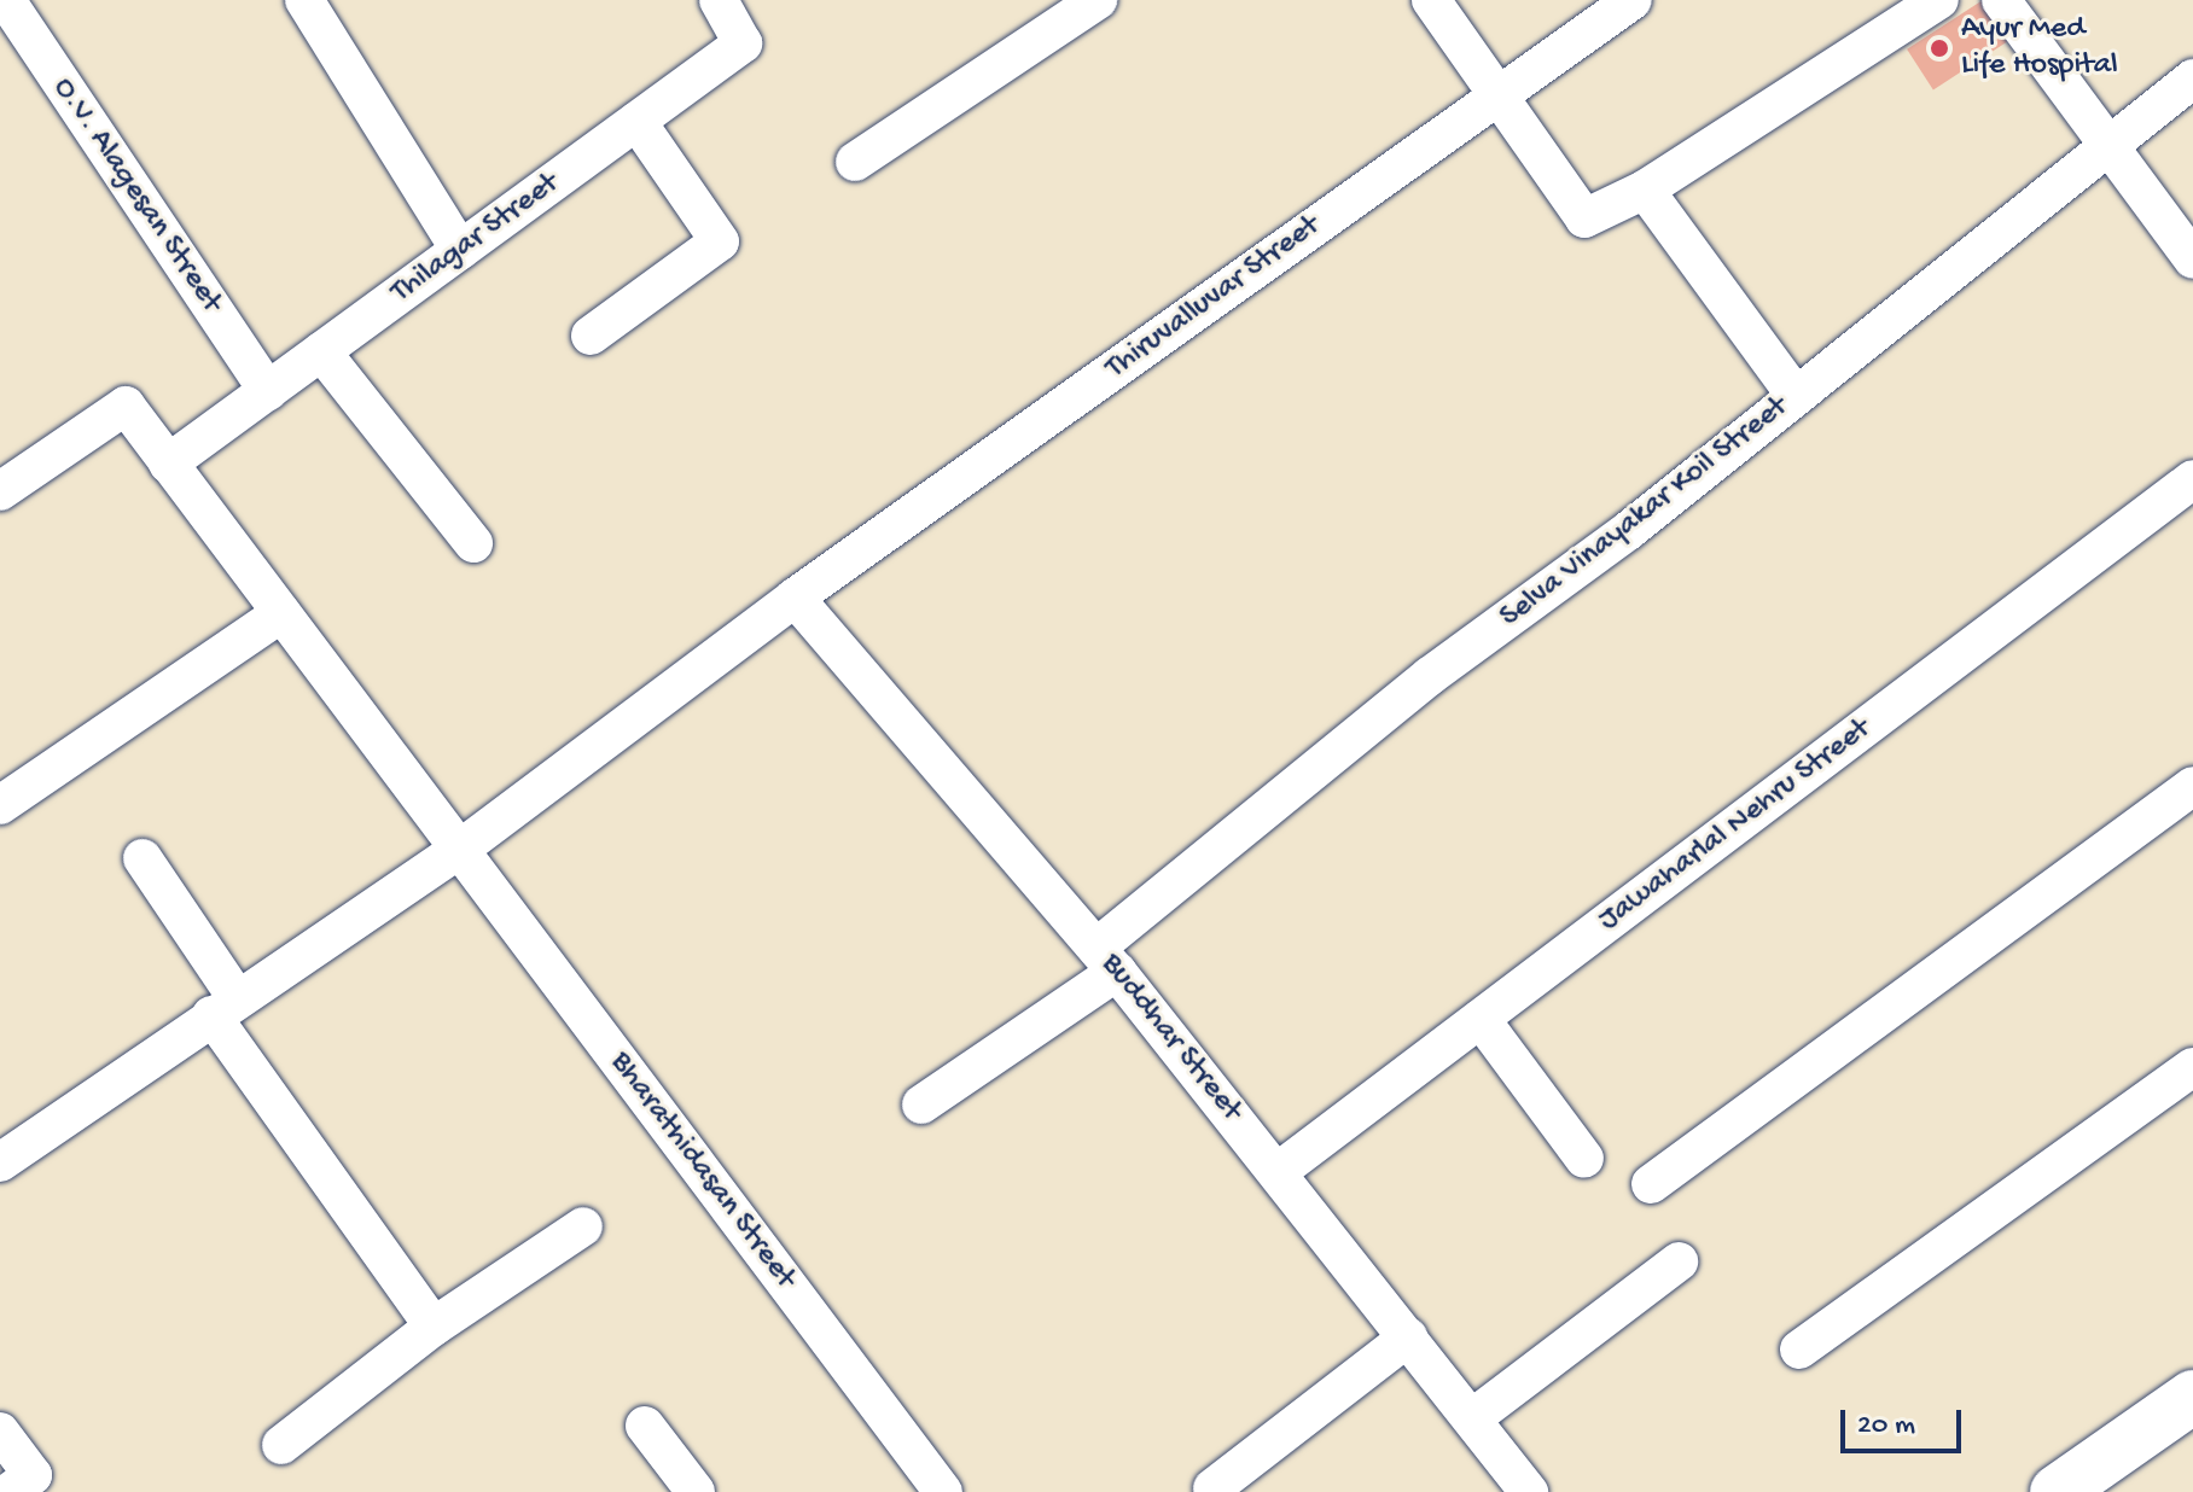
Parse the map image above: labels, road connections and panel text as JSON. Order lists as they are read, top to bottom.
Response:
{
  "streets": {
    "street": [
      "O.V. Alagesan Street",
      "Thilagar Street",
      "Thiruvalluvar Street",
      "Selva Vinayakar Koil Street",
      "Jawaharlal Nehru Street",
      "Buddhar Street",
      "Bharathidasan Street"
    ]
  },
  "crossings": [
    ["O.V. Alagesan Street", "Thilagar Street"],
    ["Thilagar Street", "Bharathidasan Street"],
    ["Thiruvalluvar Street", "Buddhar Street"],
    ["Thiruvalluvar Street", "Bharathidasan Street"],
    ["Selva Vinayakar Koil Street", "Buddhar Street"],
    ["Jawaharlal Nehru Street", "Buddhar Street"]
  ],
  "places": ["Ayur Med Life Hospital"],
  "scale_bar": "20 m"
}
